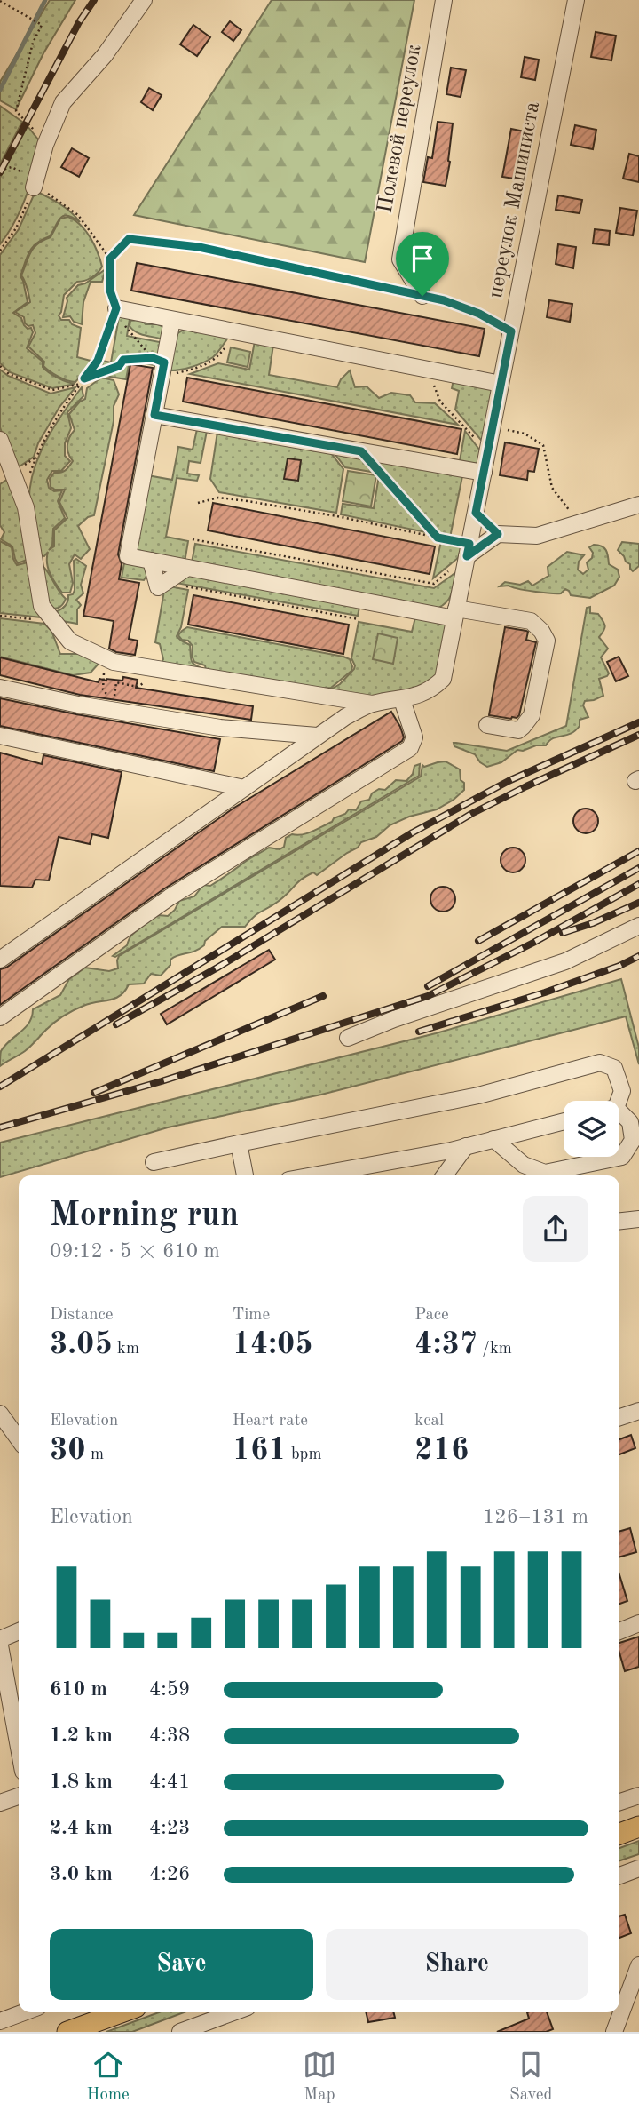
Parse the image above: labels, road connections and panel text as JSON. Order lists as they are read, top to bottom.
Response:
{
  "streets": {
    "street": ["Полевой переулок", "переулок Машиниста"]
  },
  "page": {
    "heading": ["Morning run", "09:12 · 5 × 610 m"],
    "stats": [
      ["Distance", "3.05 km"],
      ["Time", "14:05"],
      ["Pace", "4:37 /km"],
      ["Elevation", "30 m"],
      ["Heart rate", "161 bpm"],
      ["kcal", "216"]
    ],
    "chart": ["Elevation", "126–131 m"],
    "list": [
      {
        "name": "610 m",
        "note": "4:59"
      },
      {
        "name": "1.2 km",
        "note": "4:38"
      },
      {
        "name": "1.8 km",
        "note": "4:41"
      },
      {
        "name": "2.4 km",
        "note": "4:23"
      },
      {
        "name": "3.0 km",
        "note": "4:26"
      }
    ],
    "buttons": ["Save", "Share"],
    "tabs": ["Home", "Map", "Saved"]
  }
}
